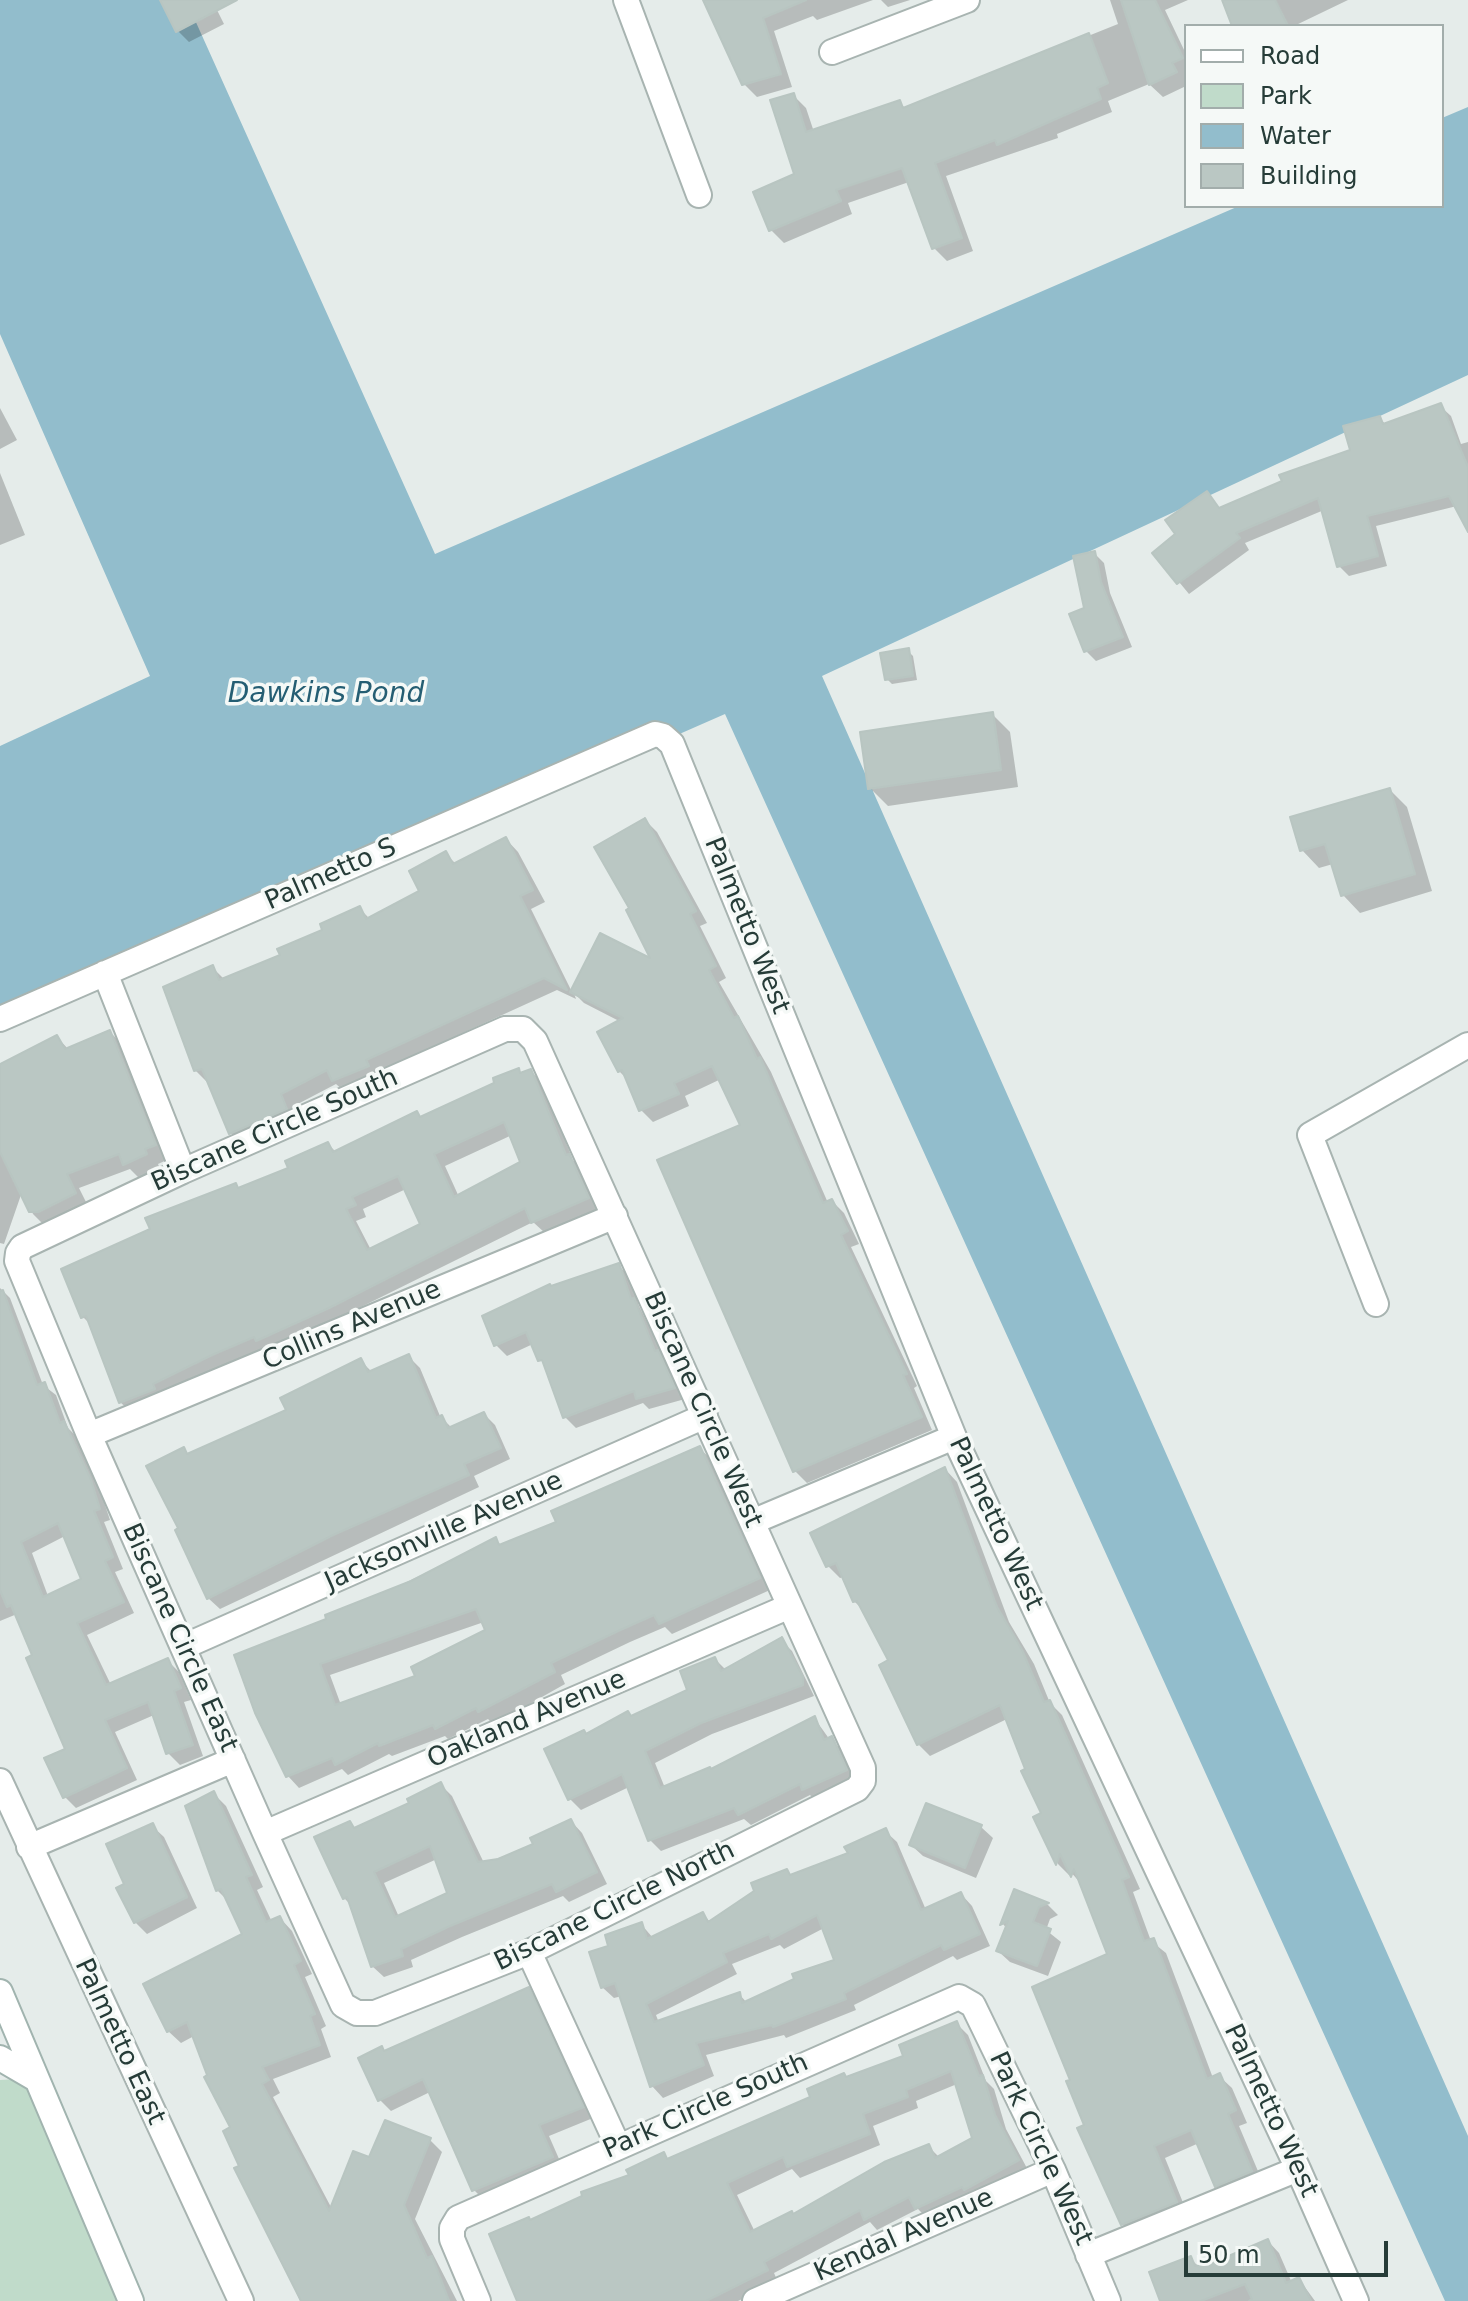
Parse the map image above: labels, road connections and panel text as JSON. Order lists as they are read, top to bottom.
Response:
{
  "streets": {
    "street": [
      "Palmetto S",
      "Palmetto West",
      "Biscane Circle South",
      "Collins Avenue",
      "Biscane Circle West",
      "Jacksonville Avenue",
      "Biscane Circle East",
      "Oakland Avenue",
      "Biscane Circle North",
      "Palmetto East",
      "Park Circle South",
      "Park Circle West",
      "Kendal Avenue"
    ]
  },
  "crossings": [
    ["Palmetto S", "Palmetto West"],
    ["Biscane Circle South", "Biscane Circle West"],
    ["Biscane Circle South", "Biscane Circle East"],
    ["Collins Avenue", "Biscane Circle West"],
    ["Collins Avenue", "Biscane Circle East"],
    ["Biscane Circle West", "Jacksonville Avenue"],
    ["Biscane Circle West", "Oakland Avenue"],
    ["Biscane Circle West", "Biscane Circle North"],
    ["Jacksonville Avenue", "Biscane Circle East"],
    ["Biscane Circle East", "Oakland Avenue"],
    ["Biscane Circle East", "Biscane Circle North"],
    ["Park Circle South", "Park Circle West"],
    ["Park Circle West", "Kendal Avenue"]
  ],
  "water": ["Dawkins Pond"],
  "legend": [
    "Road",
    "Park",
    "Water",
    "Building"
  ],
  "scale_bar": "50 m"
}
